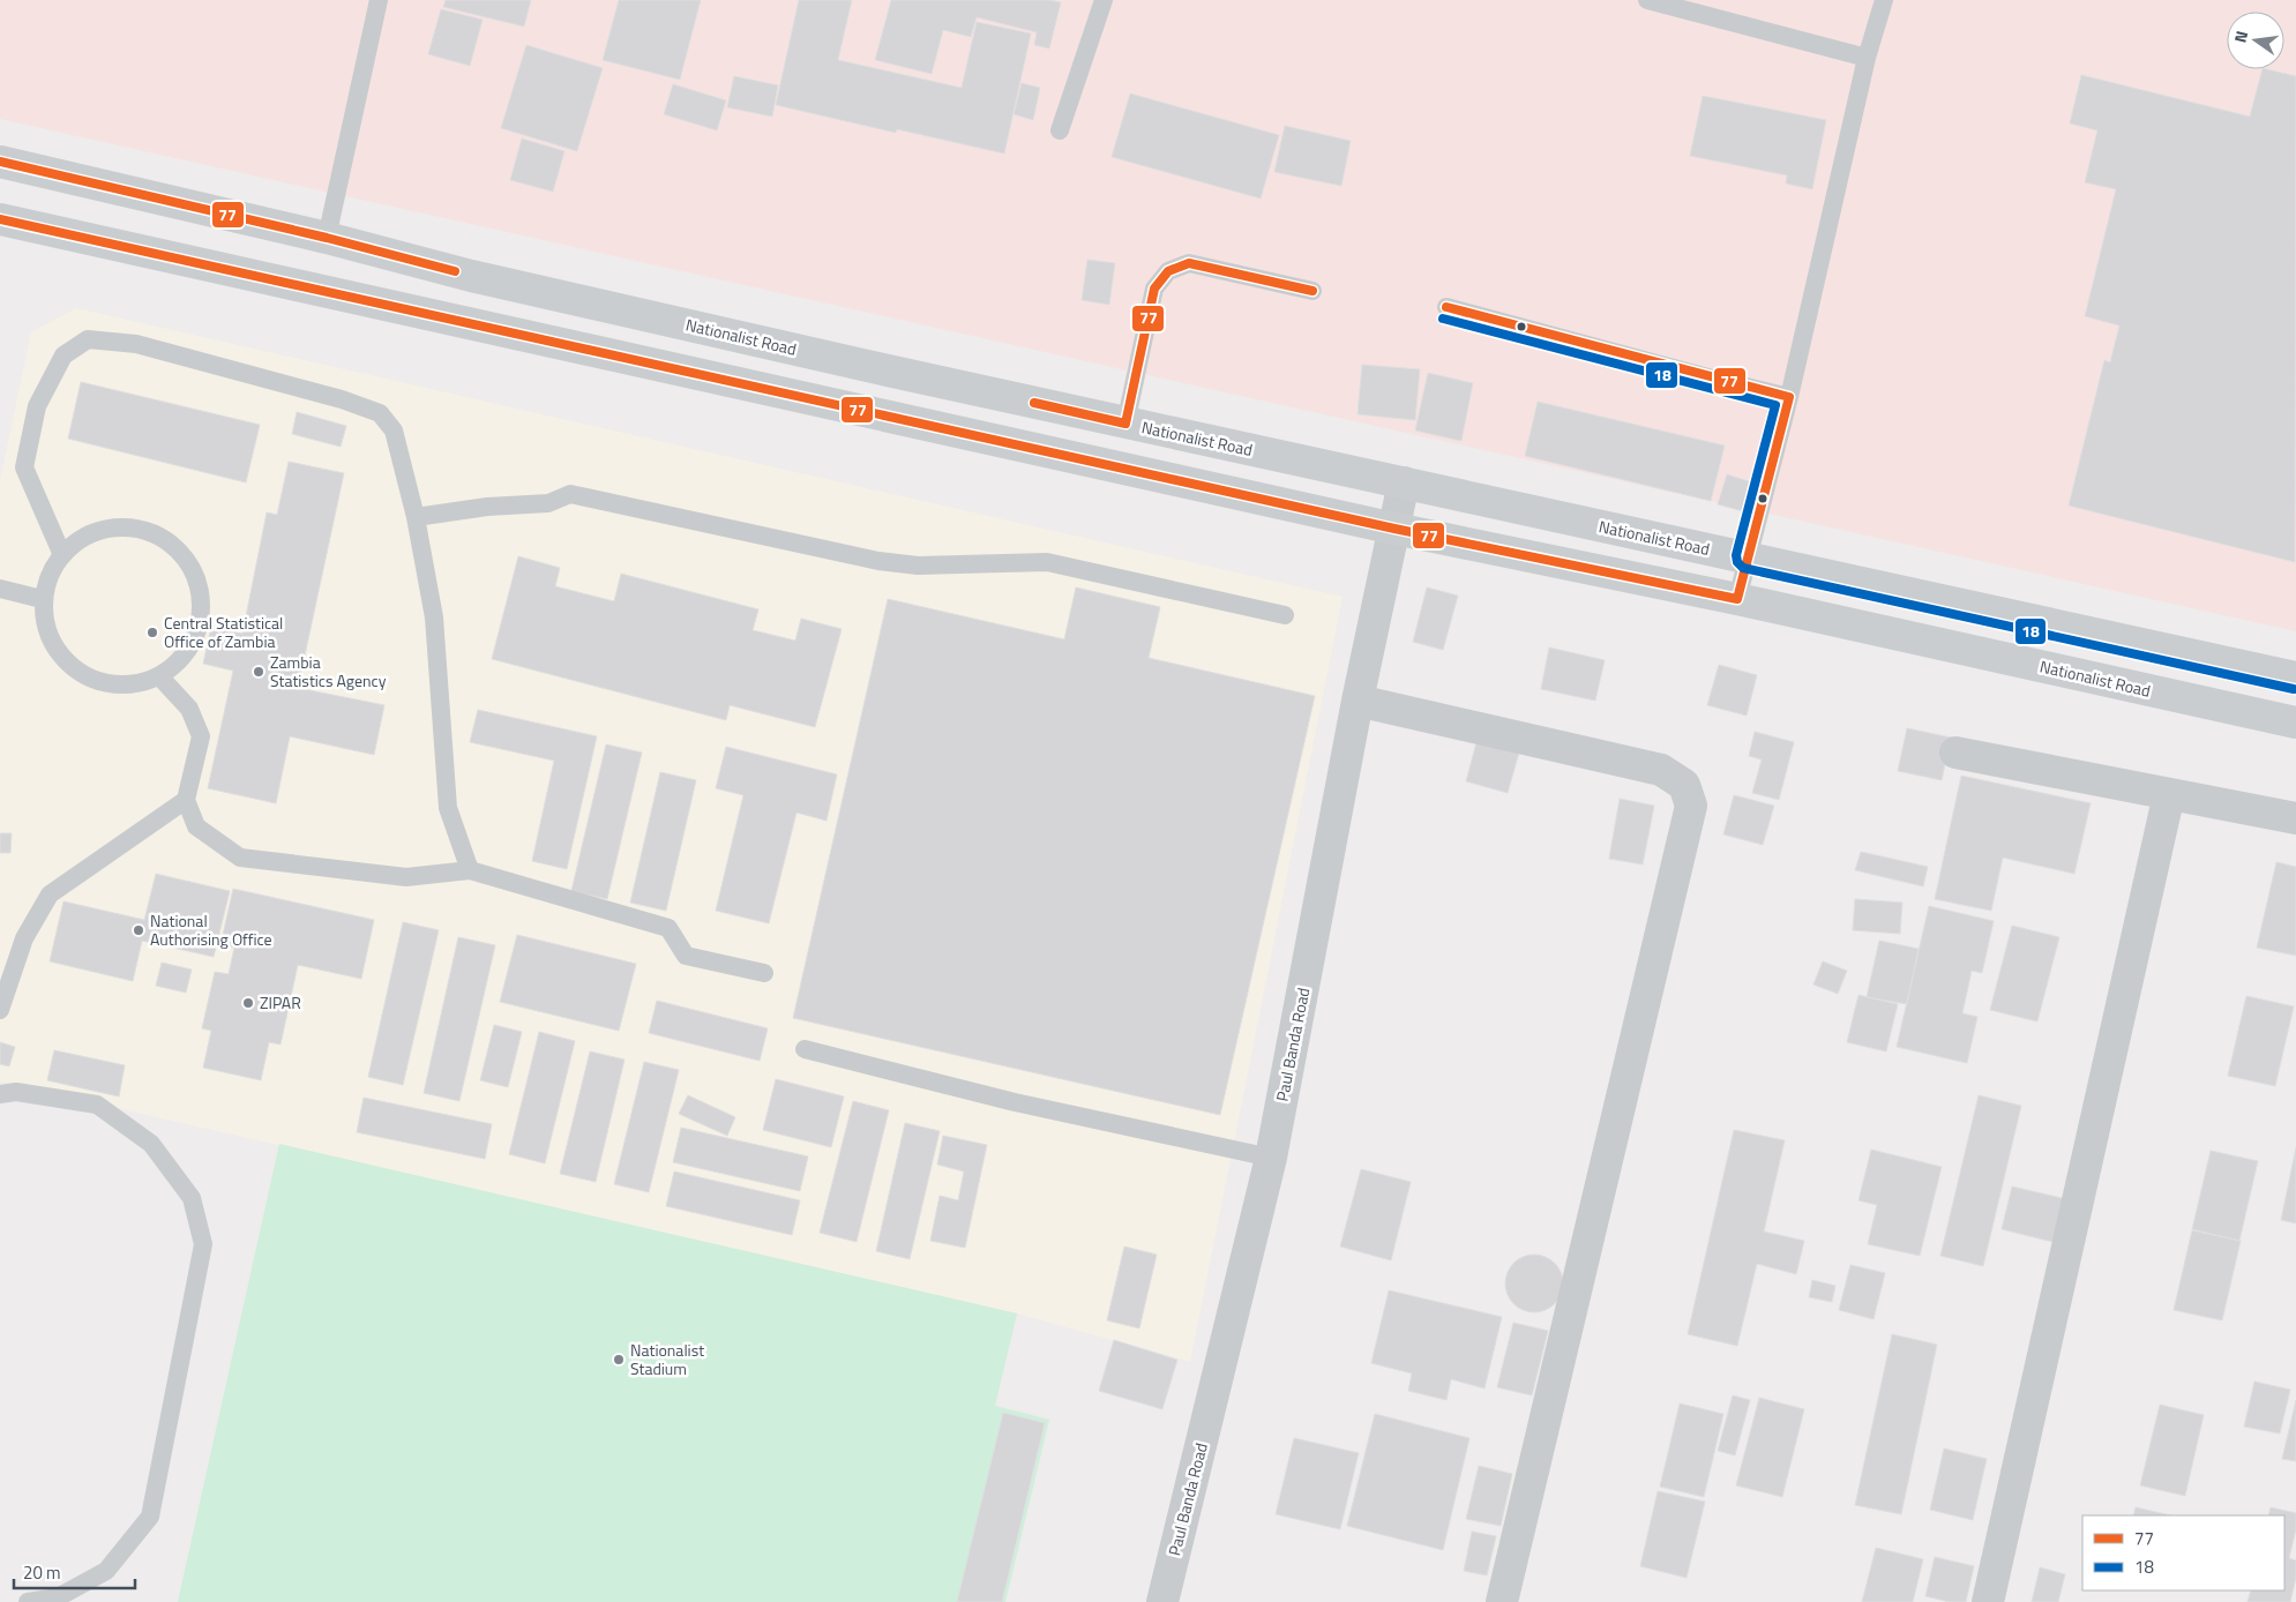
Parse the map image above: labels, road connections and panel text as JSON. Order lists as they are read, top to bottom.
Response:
{
  "streets": {
    "main road": ["Nationalist Road"],
    "street": ["Paul Banda Road"]
  },
  "crossings": [
    ["Nationalist Road", "Paul Banda Road"]
  ],
  "places": [
    "Central Statistical Office of Zambia",
    "Zambia Statistics Agency",
    "National Authorising Office",
    "ZIPAR",
    "Nationalist Stadium"
  ],
  "lines": ["transit line 77", "transit line 18"],
  "legend": ["77", "18"],
  "scale_bar": "20 m",
  "north": "left"
}
